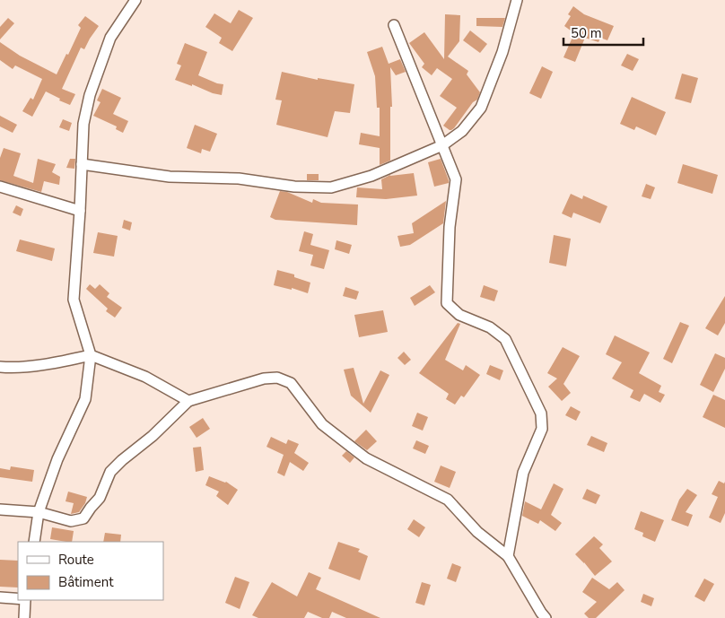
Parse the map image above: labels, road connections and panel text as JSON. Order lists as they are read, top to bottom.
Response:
{
  "legend": ["Route", "Bâtiment"],
  "scale_bar": "50 m"
}
